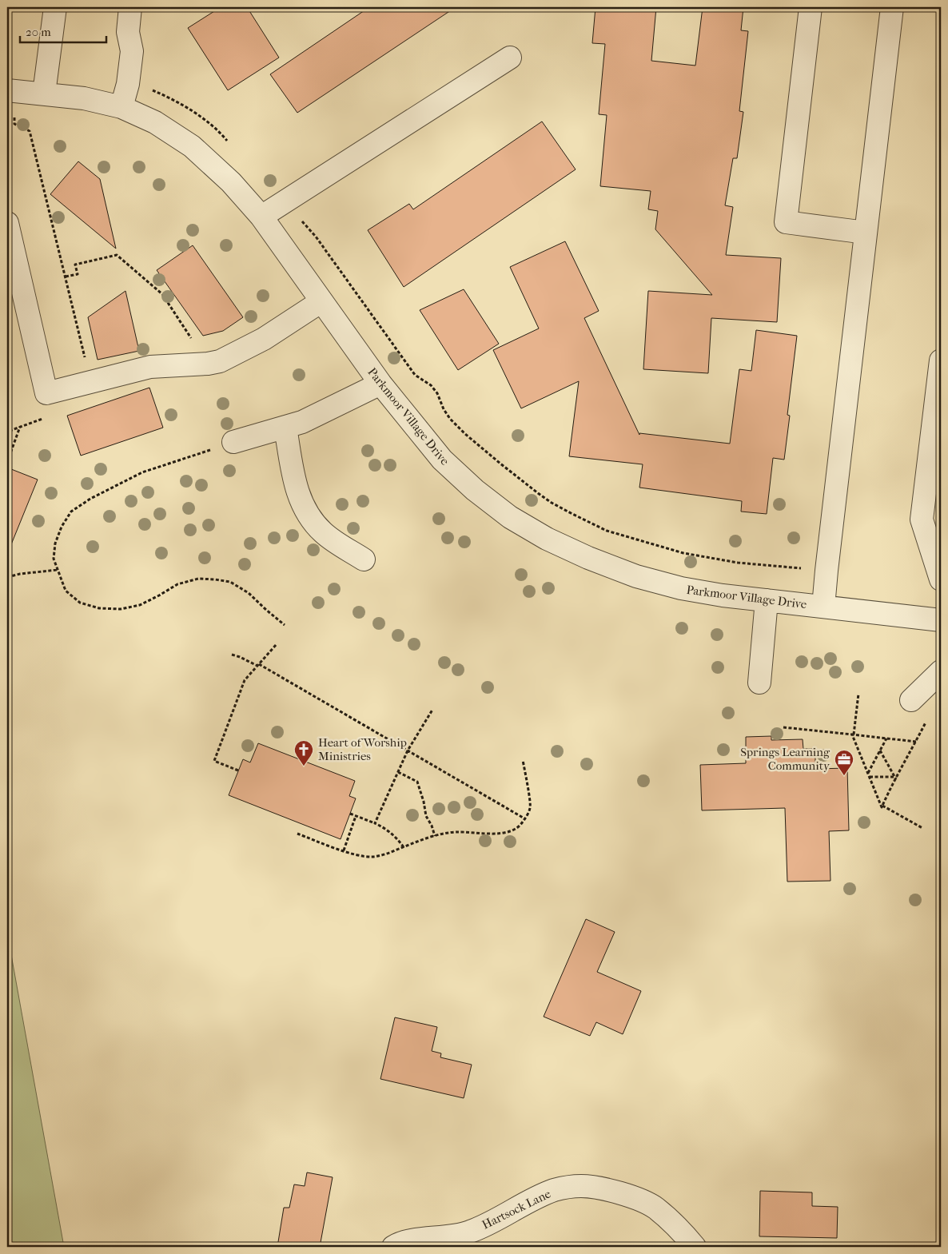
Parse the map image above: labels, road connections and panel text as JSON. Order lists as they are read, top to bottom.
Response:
{
  "streets": {
    "street": ["Parkmoor Village Drive", "Hartsock Lane"]
  },
  "places": {
    "church": ["Heart of Worship Ministries"],
    "office": ["Springs Learning Community"]
  },
  "scale_bar": "20 m"
}
